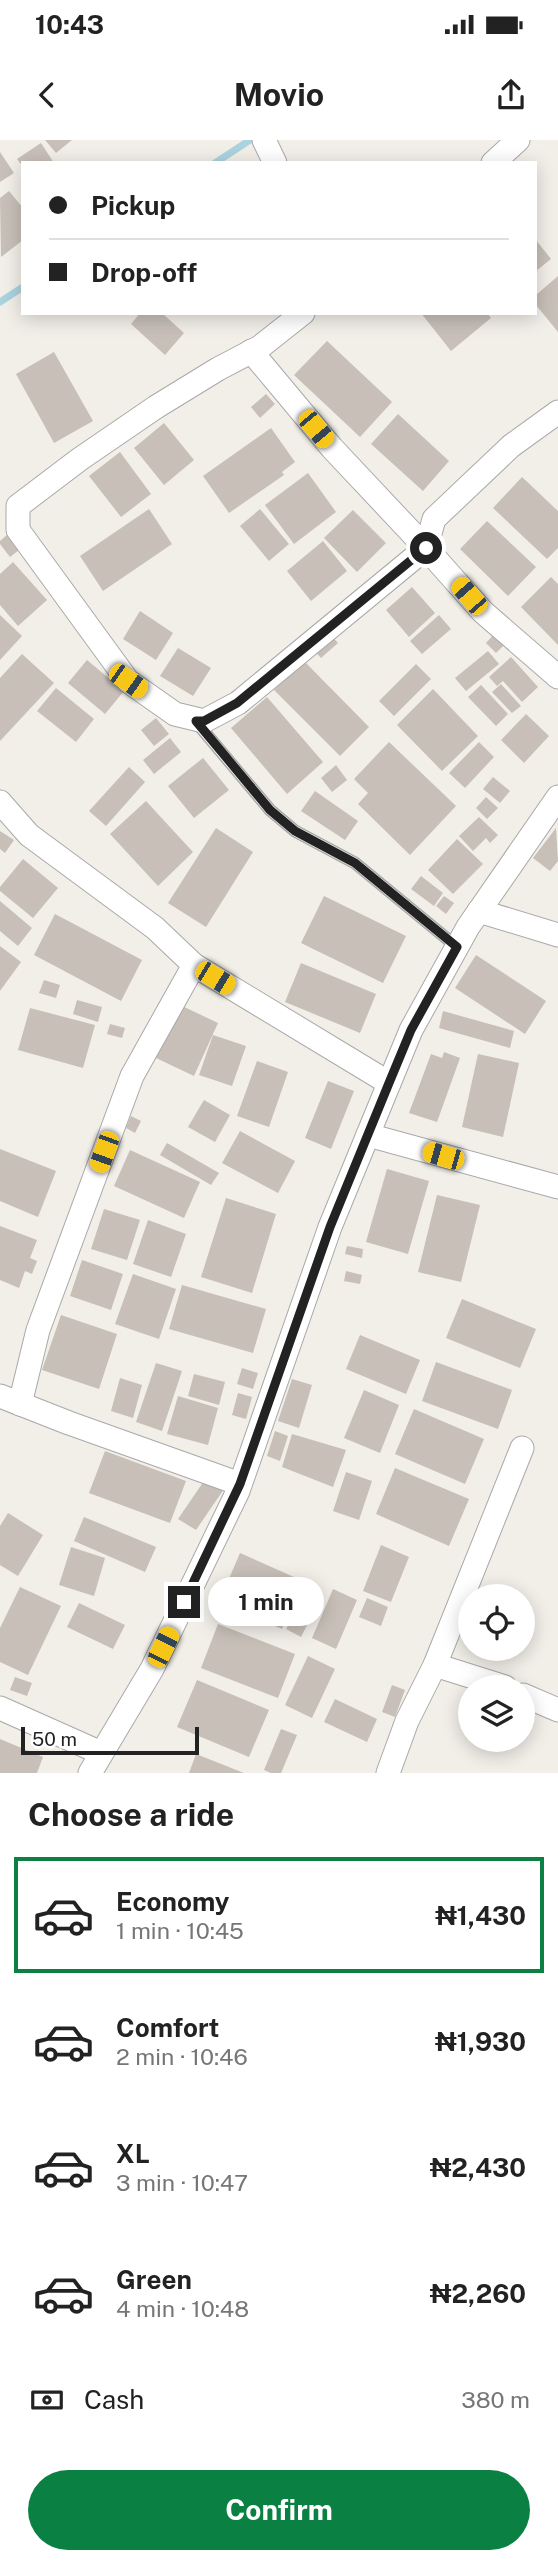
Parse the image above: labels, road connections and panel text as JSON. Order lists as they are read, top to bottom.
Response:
{
  "scale_bar": "50 m",
  "page": {
    "status": "10:43",
    "header": "Movio",
    "banner": ["Pickup", "Drop-off"],
    "bubble": "1 min",
    "scale": "50 m",
    "heading": "Choose a ride",
    "list": [
      {
        "name": "Economy",
        "note": "1 min · 10:45",
        "value": "₦1,430"
      },
      {
        "name": "Comfort",
        "note": "2 min · 10:46",
        "value": "₦1,930"
      },
      {
        "name": "XL",
        "note": "3 min · 10:47",
        "value": "₦2,430"
      },
      {
        "name": "Green",
        "note": "4 min · 10:48",
        "value": "₦2,260"
      }
    ],
    "pay": ["Cash", "380 m"],
    "buttons": "Confirm"
  }
}
